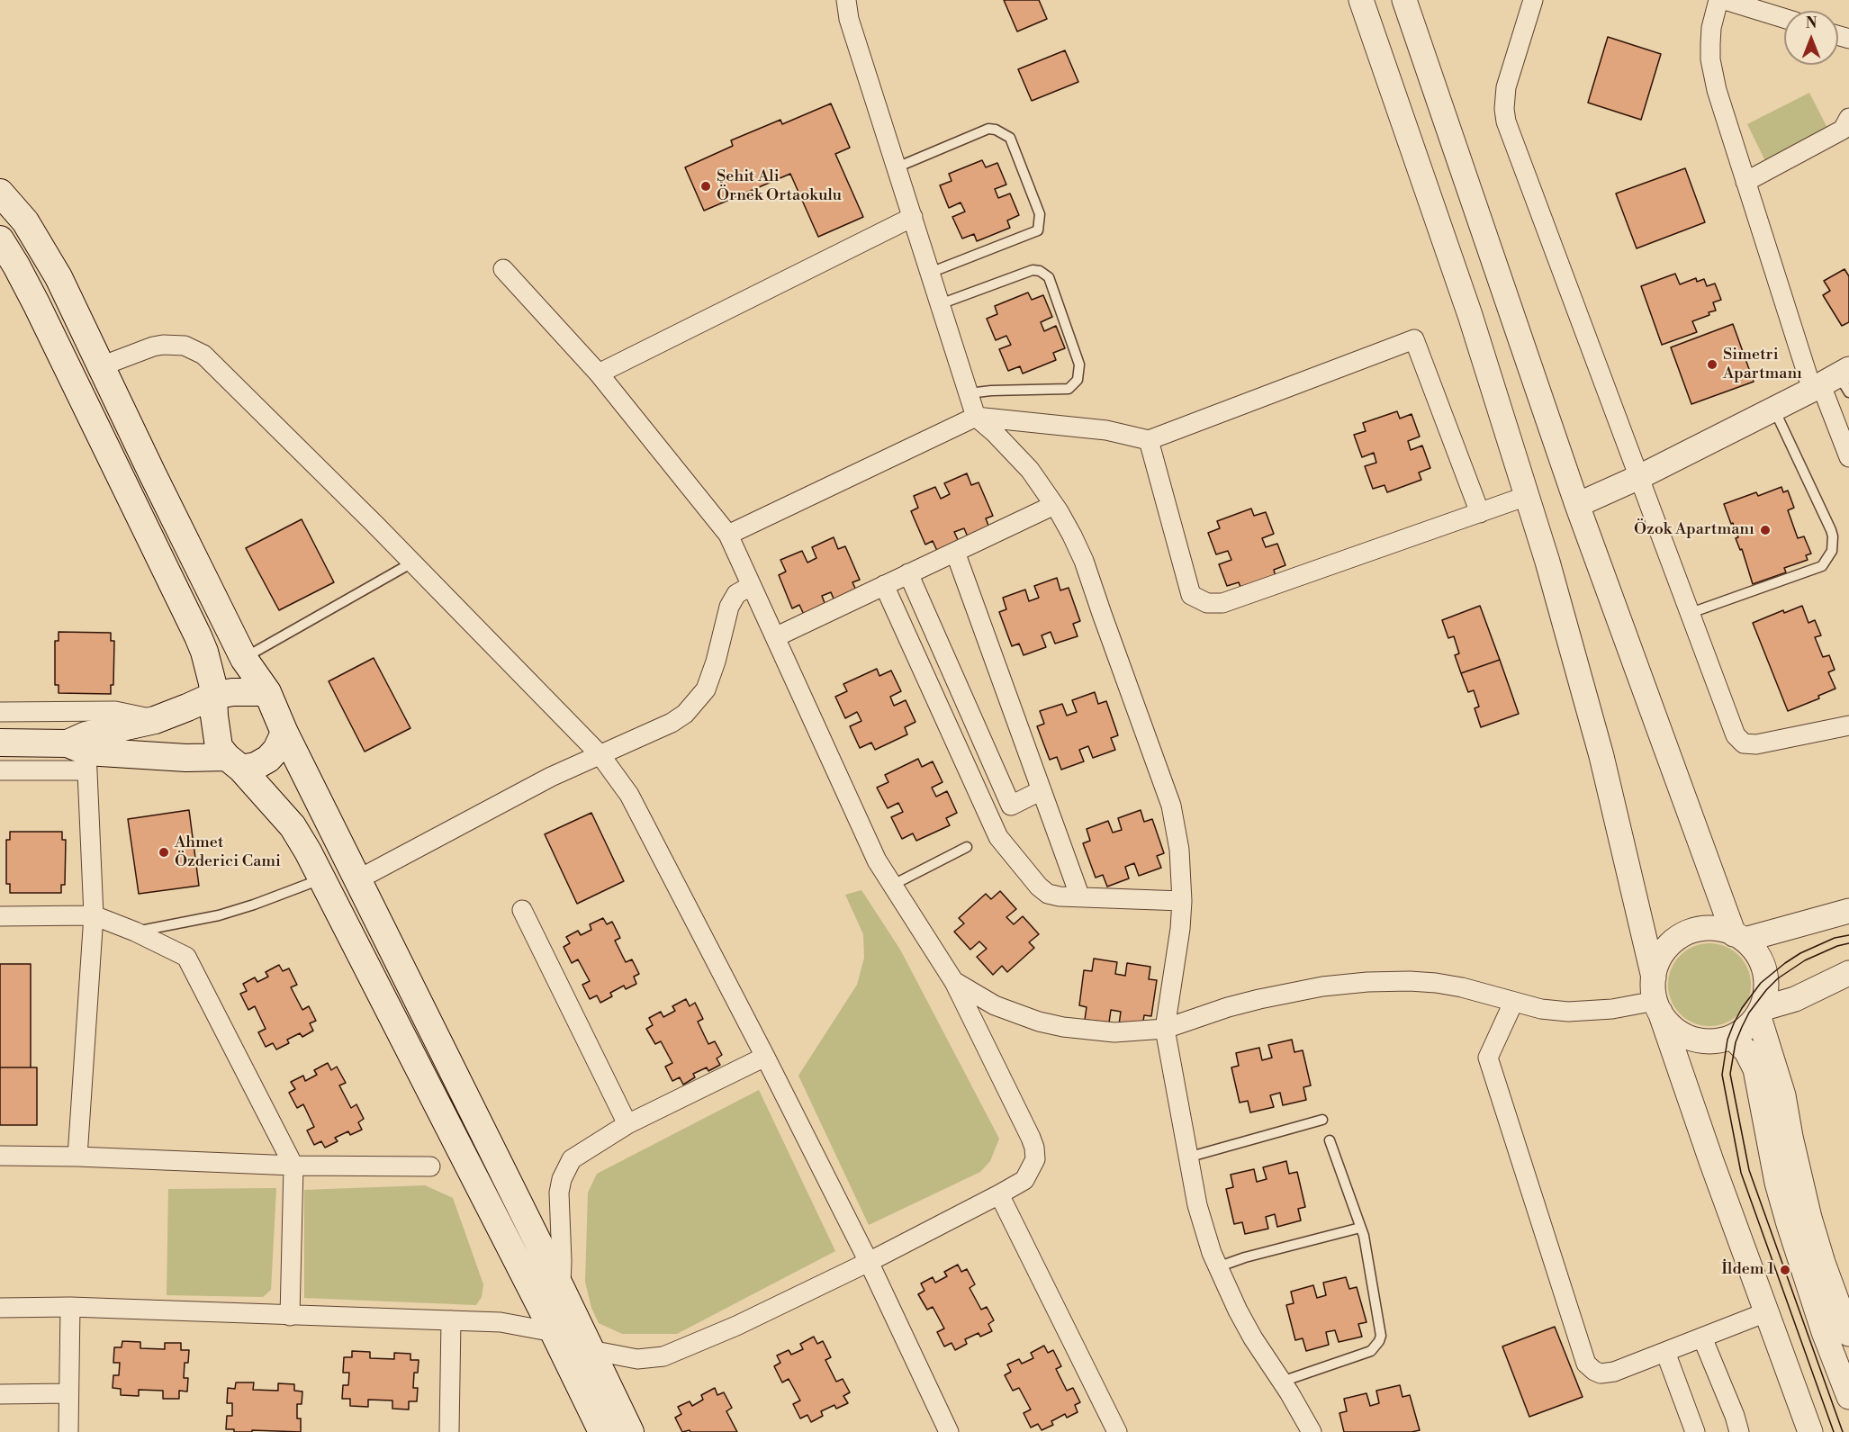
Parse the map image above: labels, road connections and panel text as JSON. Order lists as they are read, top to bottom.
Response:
{
  "places": [
    "Şehit Ali Örnek Ortaokulu",
    "Simetri Apartmanı",
    "Özok Apartmanı",
    "Ahmet Özderici Cami",
    "İldem 1"
  ],
  "north": "top"
}
